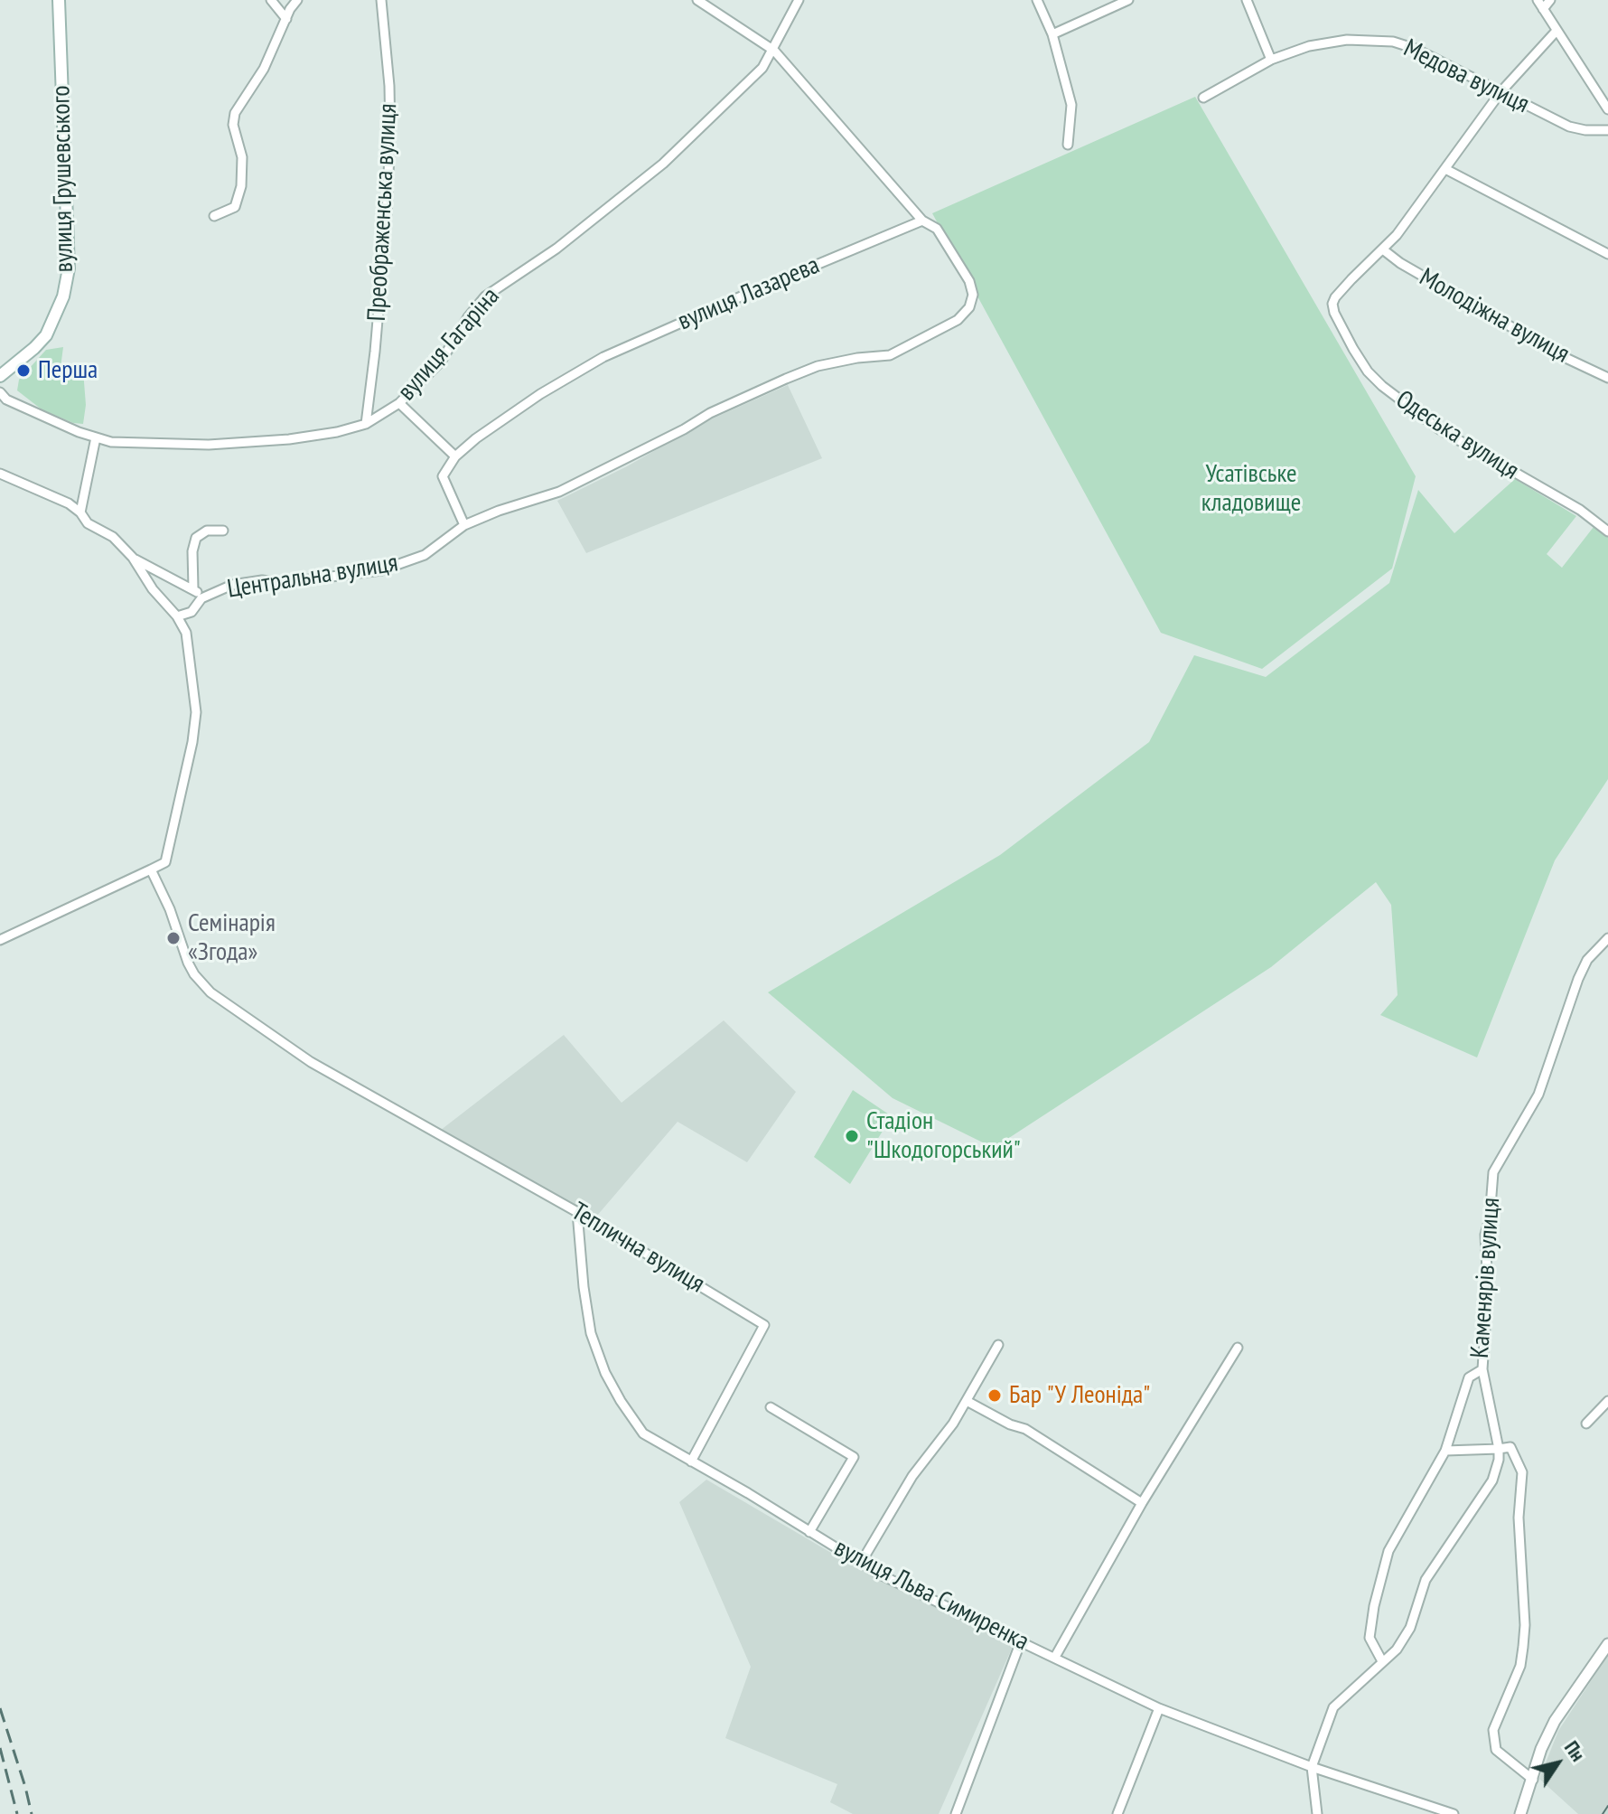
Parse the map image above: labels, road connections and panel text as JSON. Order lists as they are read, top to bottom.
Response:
{
  "streets": {
    "main road": ["вулиця Грушевського"],
    "street": [
      "Медова вулиця",
      "Преображенська вулиця",
      "вулиця Лазарева",
      "Молодіжна вулиця",
      "вулиця Гагаріна",
      "Одеська вулиця",
      "Центральна вулиця",
      "Теплична вулиця",
      "Каменярів вулиця",
      "вулиця Льва Симиренка"
    ]
  },
  "crossings": [
    ["Преображенська вулиця", "вулиця Гагаріна"],
    ["вулиця Лазарева", "Центральна вулиця"],
    ["Молодіжна вулиця", "Одеська вулиця"],
    ["Теплична вулиця", "вулиця Льва Симиренка"]
  ],
  "parks": ["Усатівське кладовище"],
  "places": [
    "Перша",
    "Семінарія «Згода»",
    "Стадіон \"Шкодогорський\"",
    "Бар \"У Леоніда\""
  ],
  "north": "top right"
}
